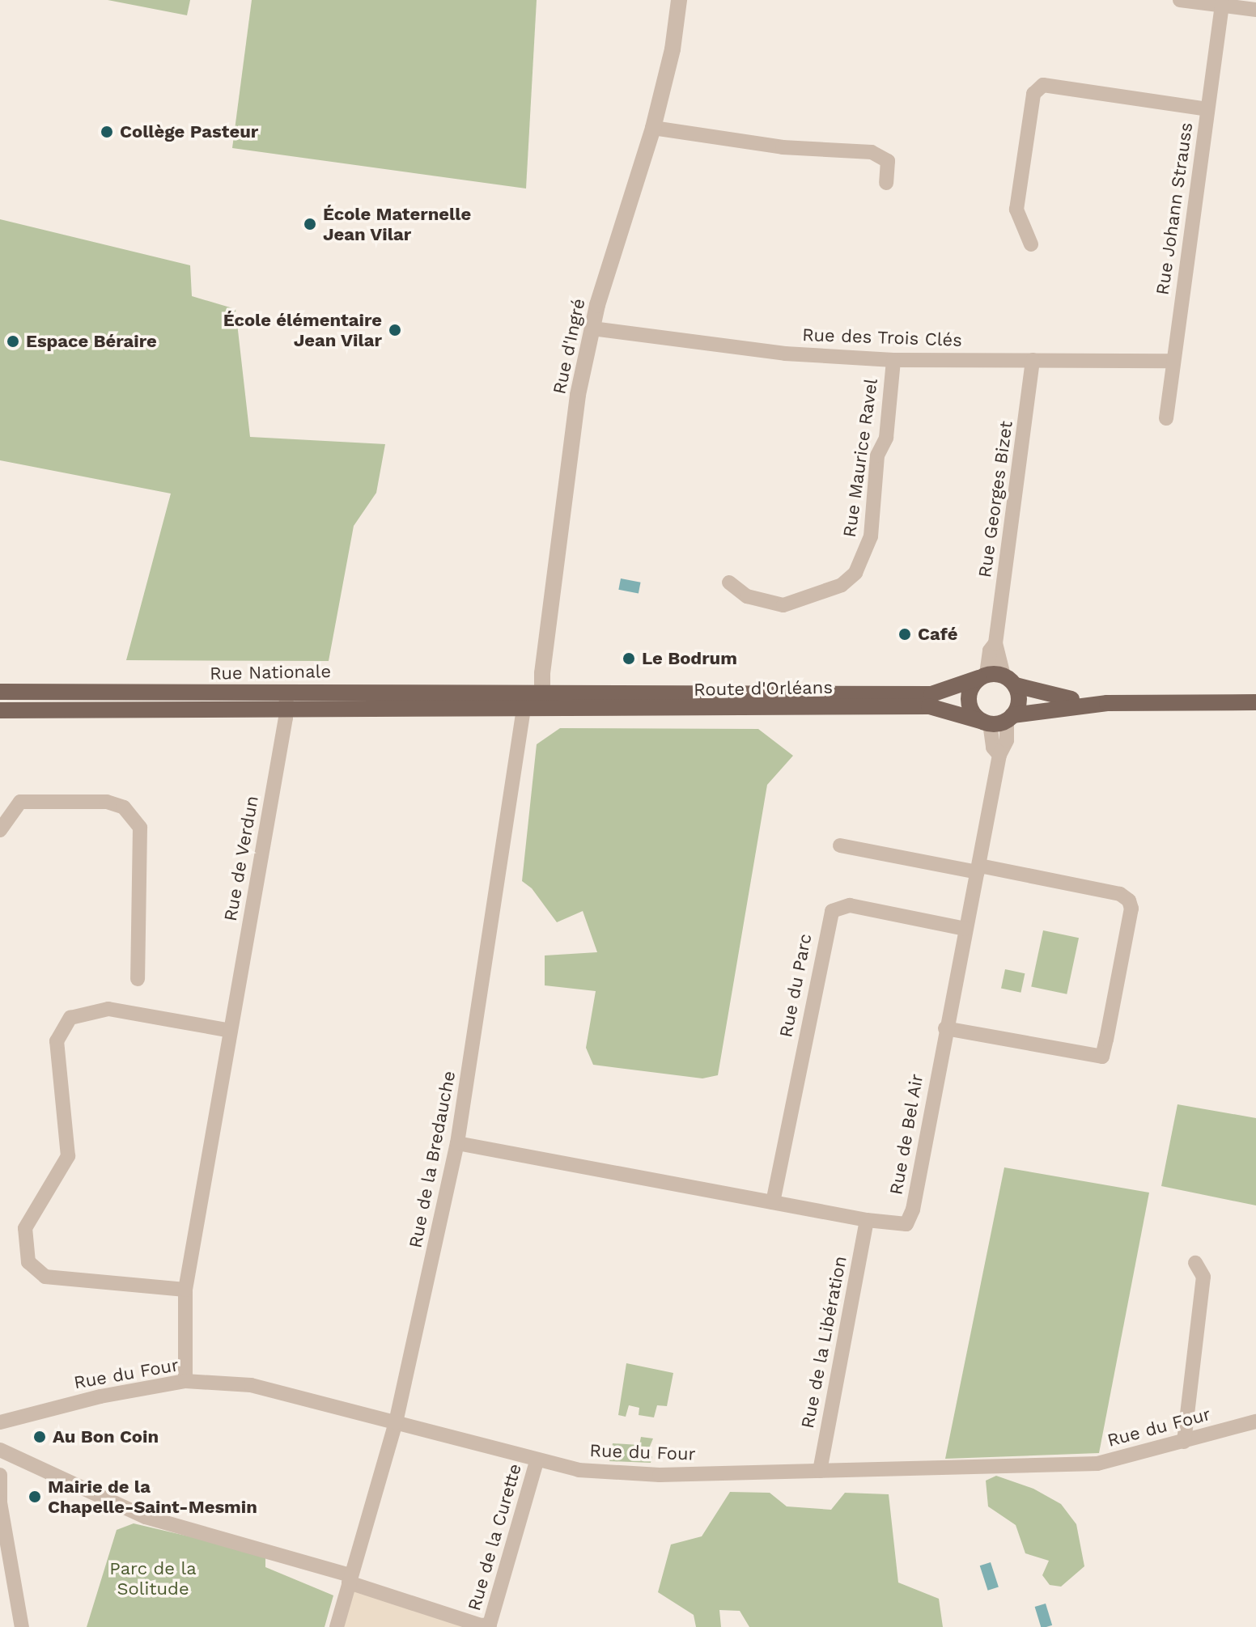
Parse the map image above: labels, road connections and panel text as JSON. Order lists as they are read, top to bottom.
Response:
{
  "streets": {
    "main road": ["Rue Nationale", "Route d'Orléans"],
    "street": [
      "Rue Johann Strauss",
      "Rue des Trois Clés",
      "Rue d'Ingré",
      "Rue Maurice Ravel",
      "Rue Georges Bizet",
      "Rue de Verdun",
      "Rue du Parc",
      "Rue de Bel Air",
      "Rue de la Bredauche",
      "Rue de la Libération",
      "Rue du Four",
      "Rue de la Curette"
    ]
  },
  "crossings": [
    ["Rue Johann Strauss", "Rue des Trois Clés"],
    ["Rue des Trois Clés", "Rue d'Ingré"],
    ["Rue des Trois Clés", "Rue Maurice Ravel"],
    ["Rue des Trois Clés", "Rue Georges Bizet"],
    ["Rue d'Ingré", "Rue Nationale"],
    ["Rue d'Ingré", "Route d'Orléans"],
    ["Rue Georges Bizet", "Route d'Orléans"],
    ["Rue Georges Bizet", "Rue de Bel Air"],
    ["Rue Nationale", "Route d'Orléans"],
    ["Rue Nationale", "Rue de Verdun"],
    ["Rue Nationale", "Rue de la Bredauche"],
    ["Route d'Orléans", "Rue de Bel Air"],
    ["Rue de Verdun", "Rue du Four"],
    ["Rue du Parc", "Rue de Bel Air"],
    ["Rue de Bel Air", "Rue de la Bredauche"],
    ["Rue de Bel Air", "Rue de la Libération"],
    ["Rue de la Bredauche", "Rue du Four"],
    ["Rue de la Libération", "Rue du Four"],
    ["Rue du Four", "Rue de la Curette"]
  ],
  "parks": ["Parc de la Solitude"],
  "places": [
    "Collège Pasteur",
    "École Maternelle Jean Vilar",
    "École élémentaire Jean Vilar",
    "Espace Béraire",
    "Café",
    "Le Bodrum",
    "Au Bon Coin",
    "Mairie de la Chapelle-Saint-Mesmin"
  ]
}
